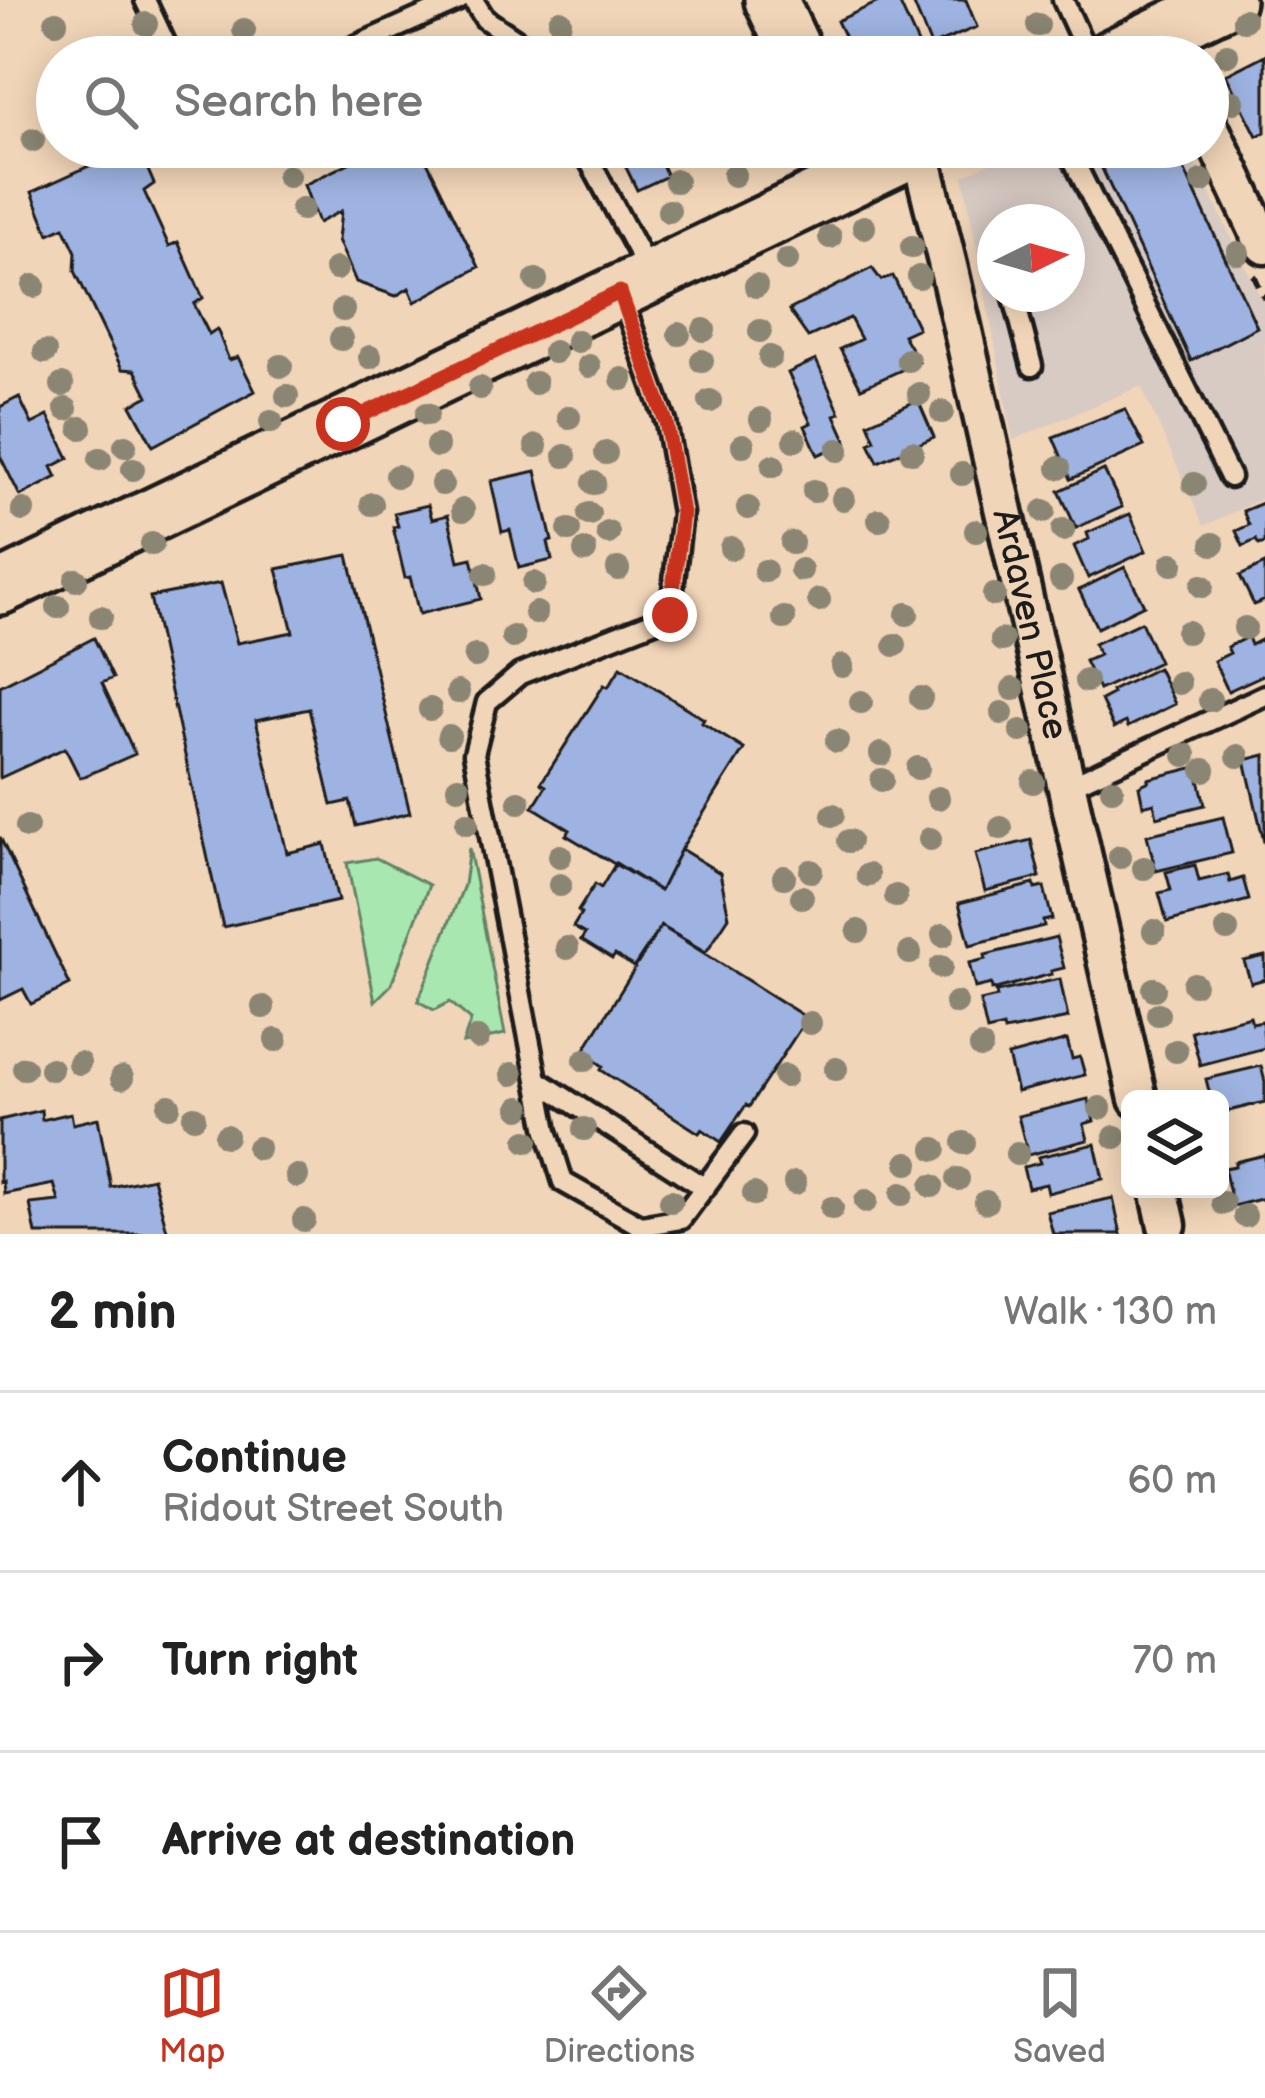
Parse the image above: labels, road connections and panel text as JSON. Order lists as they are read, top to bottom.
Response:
{
  "streets": {
    "street": ["Ardaven Place"]
  },
  "north": "right",
  "page": {
    "search": "Search here",
    "heading": ["2 min", "Walk · 130 m"],
    "list": [
      ["Continue", "Ridout Street South", "60 m"],
      ["Turn right", "70 m"],
      "Arrive at destination"
    ],
    "nav": ["Map", "Directions", "Saved"]
  }
}
